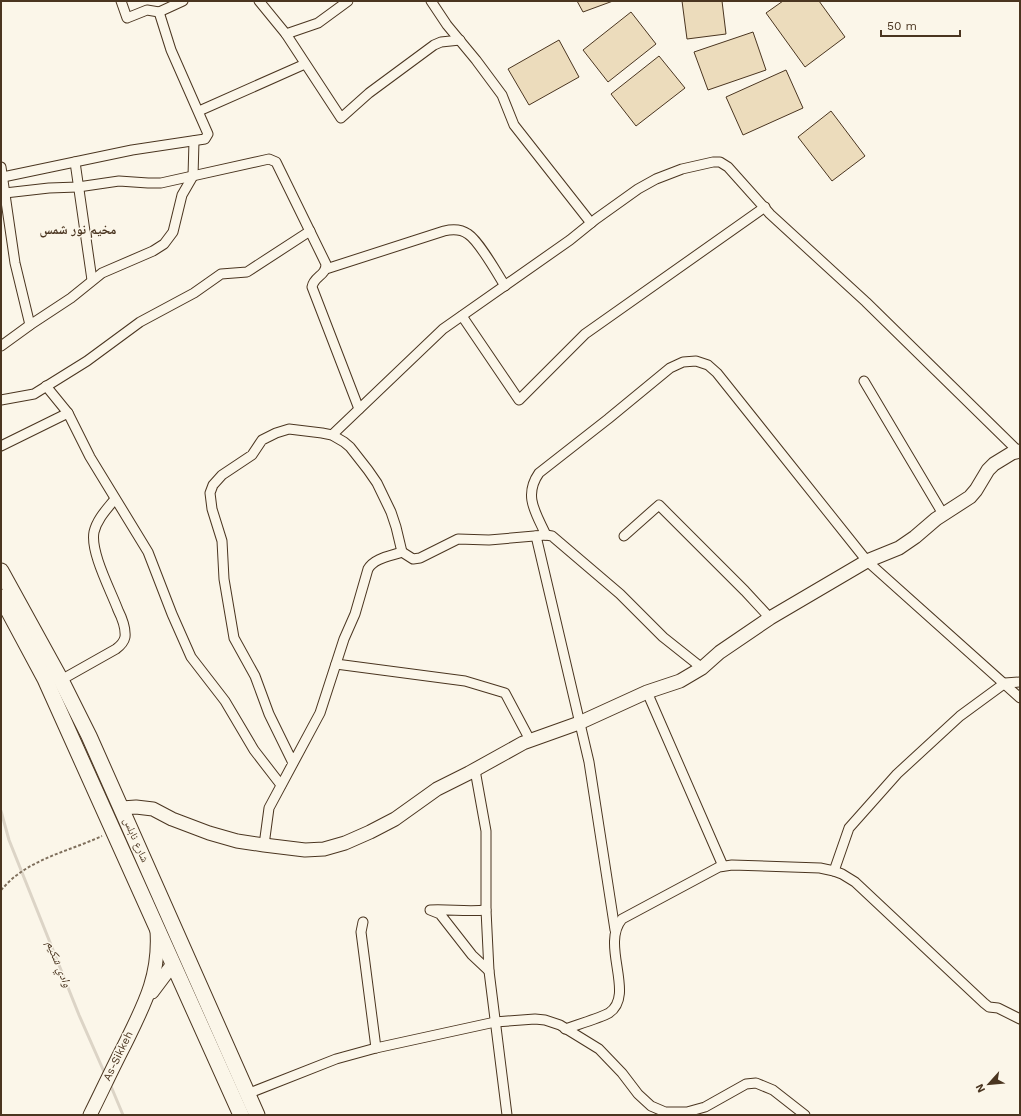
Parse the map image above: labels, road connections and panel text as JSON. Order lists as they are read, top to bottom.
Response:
{
  "streets": {
    "main road": ["شارع نابلس"],
    "street": ["As-Sikkeh"]
  },
  "districts": ["ِمخيم نور شمس"],
  "water": ["وادي شكيم"],
  "scale_bar": "50 m",
  "north": "bottom left"
}
